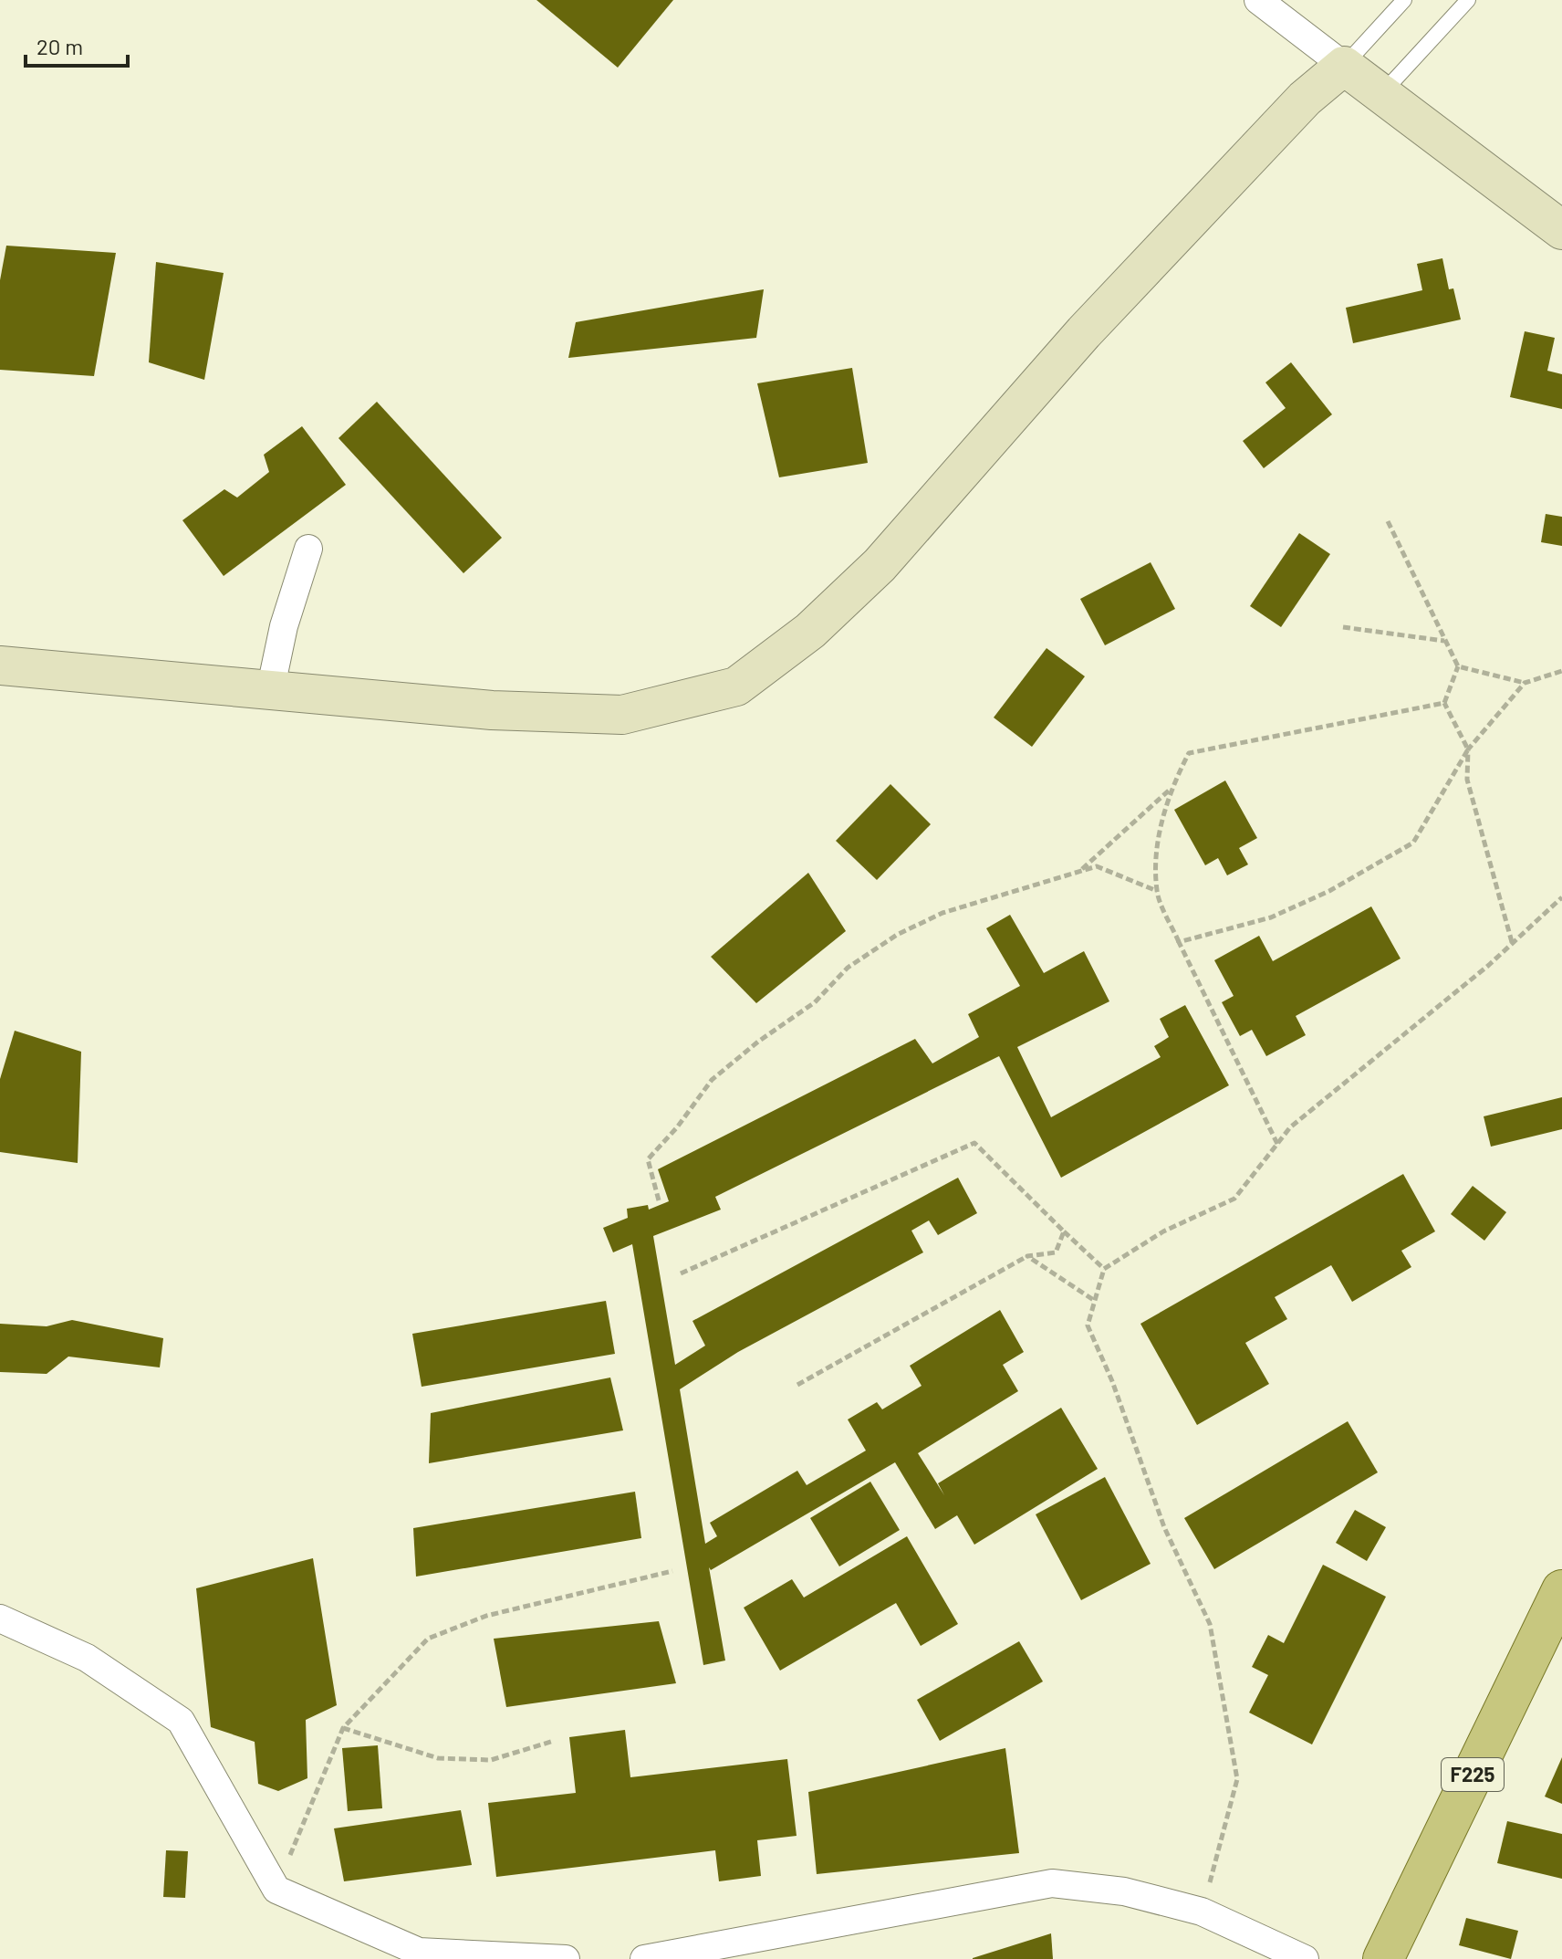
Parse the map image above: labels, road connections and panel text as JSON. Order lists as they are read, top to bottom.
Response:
{
  "streets": {
    "main road": ["F225"]
  },
  "scale_bar": "20 m"
}
